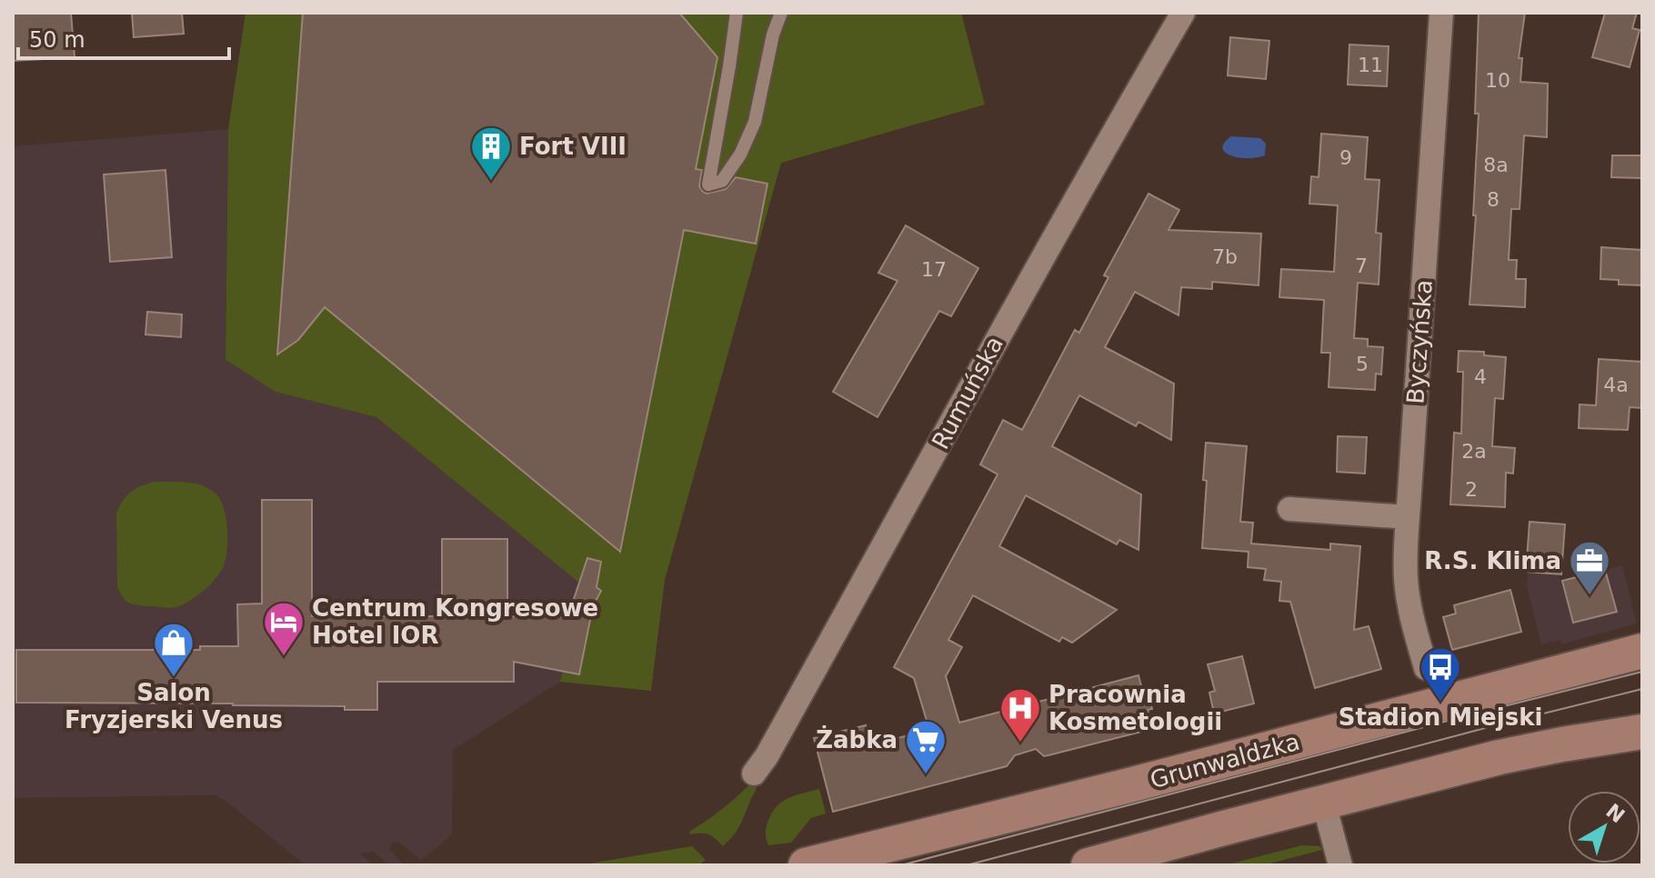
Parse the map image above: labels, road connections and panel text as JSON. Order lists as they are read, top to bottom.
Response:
{
  "streets": {
    "street": ["Byczyńska", "Rumuńska", "Grunwaldzka"]
  },
  "places": {
    "building": ["Fort VIII"],
    "office": ["R.S. Klima"],
    "hotel": ["Centrum Kongresowe Hotel IOR"],
    "shop": ["Salon Fryzjerski Venus"],
    "bus stop": ["Stadion Miejski"],
    "hospital": ["Pracownia Kosmetologii"],
    "supermarket": ["Żabka"]
  },
  "house_numbers": [
    "11",
    "10",
    "9",
    "8a",
    "8",
    "7b",
    "7",
    "17",
    "5",
    "4",
    "4a",
    "2a",
    "2"
  ],
  "scale_bar": "50 m",
  "north": "top right"
}
